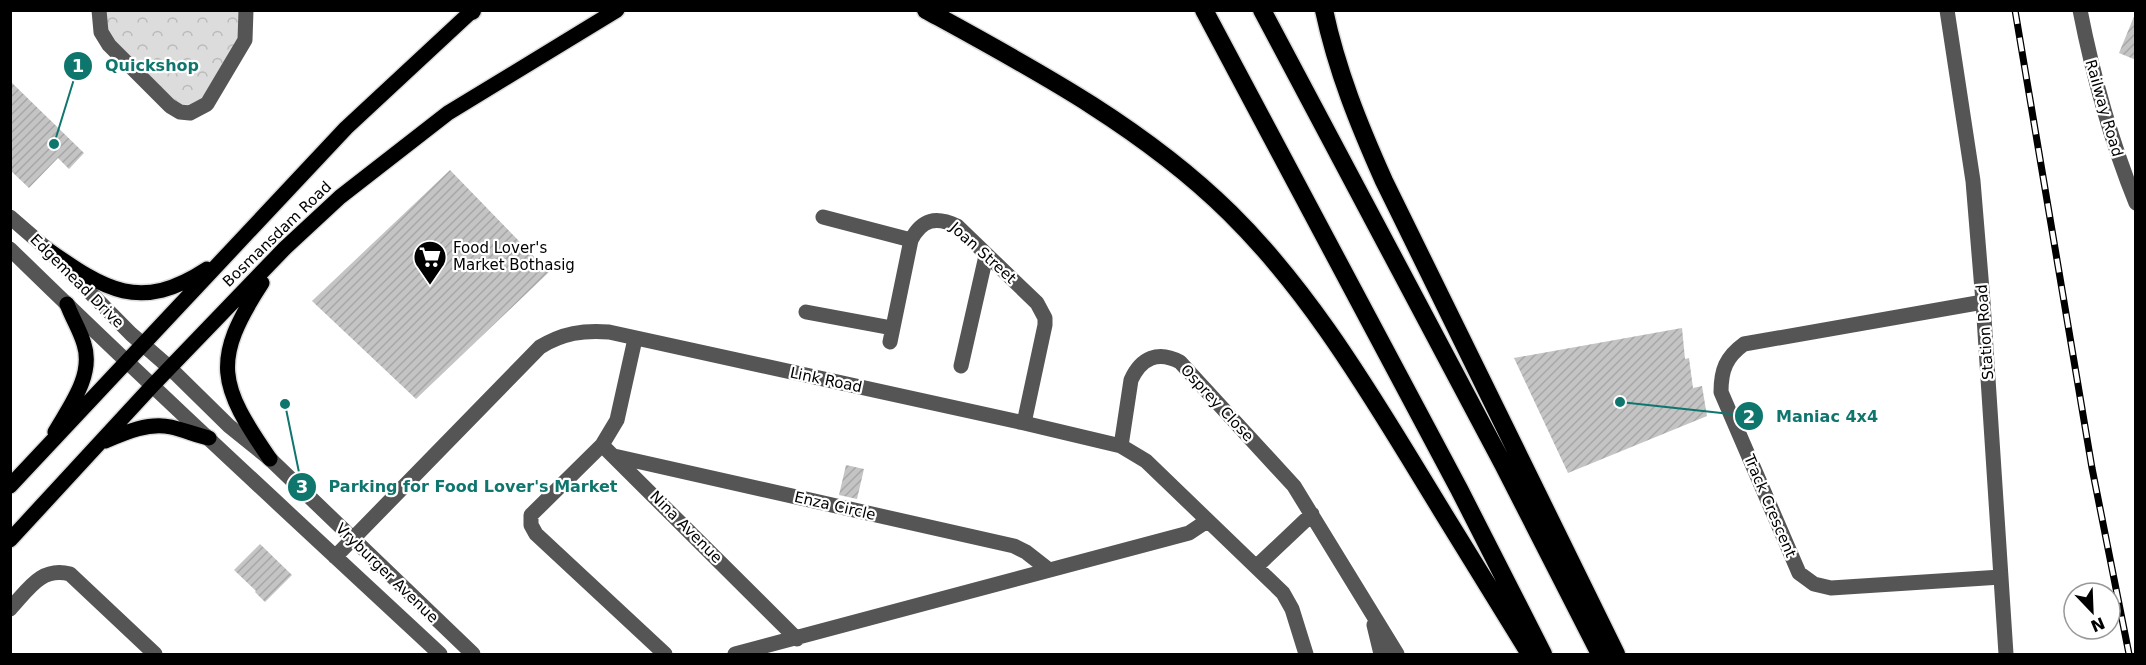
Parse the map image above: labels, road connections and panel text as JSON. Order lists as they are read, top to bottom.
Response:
{
  "streets": {
    "main road": ["Bosmansdam Road"],
    "street": [
      "Railway Road",
      "Joan Street",
      "Edgemead Drive",
      "Station Road",
      "Link Road",
      "Osprey Close",
      "Enza Circle",
      "Track Crescent",
      "Nina Avenue",
      "Vryburger Avenue"
    ]
  },
  "crossings": [
    ["Bosmansdam Road", "Edgemead Drive"],
    ["Bosmansdam Road", "Vryburger Avenue"],
    ["Joan Street", "Link Road"],
    ["Edgemead Drive", "Vryburger Avenue"],
    ["Station Road", "Track Crescent"],
    ["Link Road", "Osprey Close"],
    ["Link Road", "Vryburger Avenue"],
    ["Enza Circle", "Nina Avenue"]
  ],
  "places": {
    "other": ["Quickshop", "Maniac 4x4", "Parking for Food Lover's Market"],
    "supermarket": ["Food Lover's Market Bothasig"]
  },
  "north": "bottom right"
}
